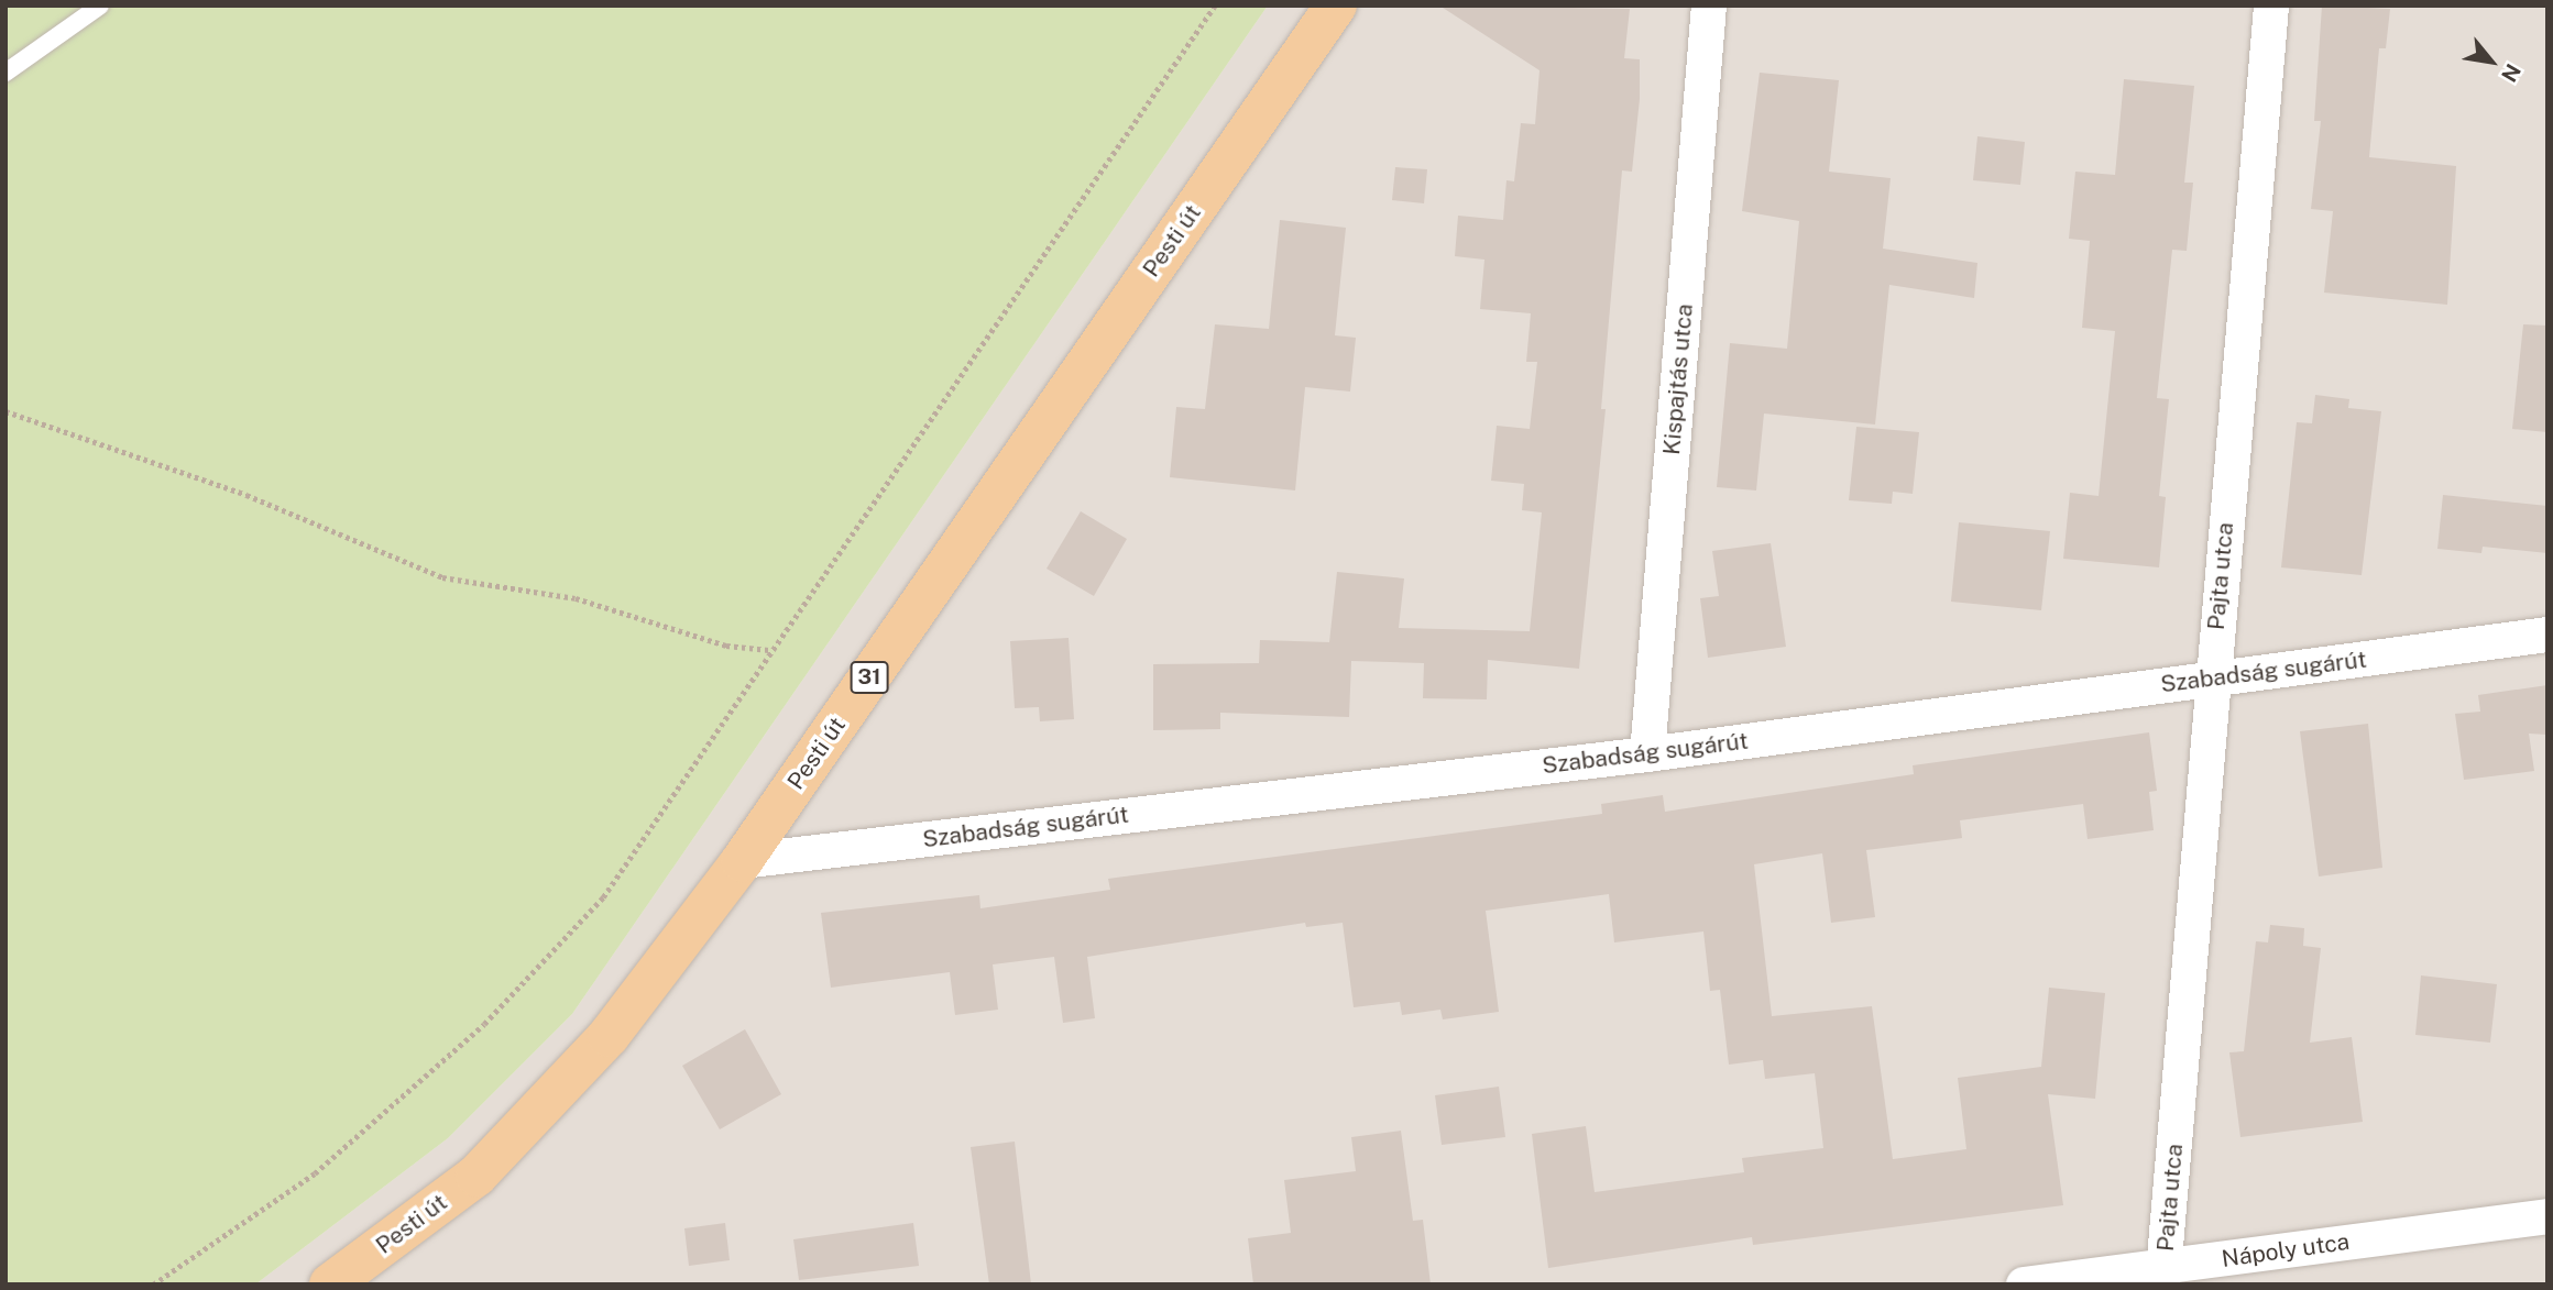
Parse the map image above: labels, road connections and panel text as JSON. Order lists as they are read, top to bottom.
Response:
{
  "streets": {
    "main road": ["Pesti út", "31"],
    "street": [
      "Kispajtás utca",
      "Pajta utca",
      "Szabadság sugárút",
      "Nápoly utca"
    ]
  },
  "crossings": [
    ["Pesti út", "Szabadság sugárút"],
    ["Kispajtás utca", "Szabadság sugárút"],
    ["Pajta utca", "Szabadság sugárút"],
    ["Pajta utca", "Nápoly utca"]
  ],
  "north": "bottom right"
}
